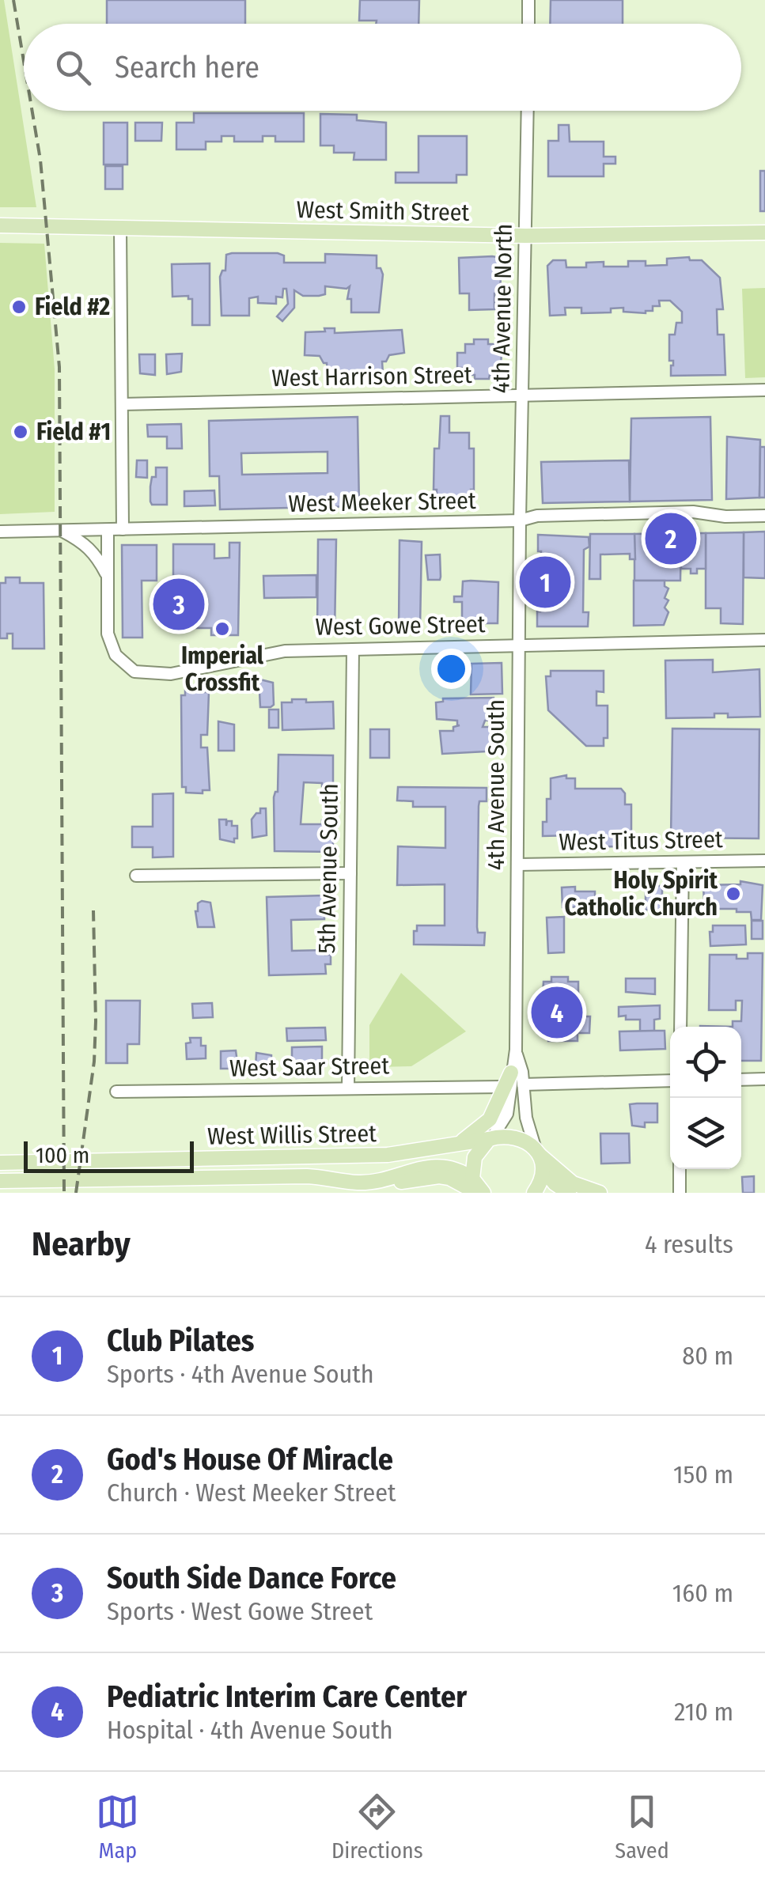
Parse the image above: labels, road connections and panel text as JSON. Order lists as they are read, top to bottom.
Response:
{
  "streets": {
    "main road": ["West Smith Street", "West Willis Street"],
    "street": [
      "4th Avenue North",
      "West Harrison Street",
      "West Meeker Street",
      "West Gowe Street",
      "4th Avenue South",
      "West Titus Street",
      "5th Avenue South",
      "West Saar Street"
    ]
  },
  "crossings": [
    ["West Smith Street", "4th Avenue North"],
    ["4th Avenue North", "West Harrison Street"],
    ["4th Avenue North", "West Meeker Street"],
    ["4th Avenue North", "4th Avenue South"],
    ["West Meeker Street", "4th Avenue South"],
    ["West Gowe Street", "4th Avenue South"],
    ["West Gowe Street", "5th Avenue South"],
    ["4th Avenue South", "West Titus Street"],
    ["4th Avenue South", "West Willis Street"],
    ["5th Avenue South", "West Saar Street"]
  ],
  "places": [
    "Field #2",
    "Field #1",
    "Imperial Crossfit",
    "Holy Spirit Catholic Church"
  ],
  "scale_bar": "100 m",
  "page": {
    "search": "Search here",
    "pins": [
      "2",
      "1",
      "3",
      "4"
    ],
    "scale": "100 m",
    "heading": ["Nearby", "4 results"],
    "list": [
      {
        "mark": "1",
        "name": "Club Pilates",
        "note": "Sports · 4th Avenue South",
        "value": "80 m"
      },
      {
        "mark": "2",
        "name": "God's House Of Miracle",
        "note": "Church · West Meeker Street",
        "value": "150 m"
      },
      {
        "mark": "3",
        "name": "South Side Dance Force",
        "note": "Sports · West Gowe Street",
        "value": "160 m"
      },
      {
        "mark": "4",
        "name": "Pediatric Interim Care Center",
        "note": "Hospital · 4th Avenue South",
        "value": "210 m"
      }
    ],
    "nav": ["Map", "Directions", "Saved"]
  }
}
